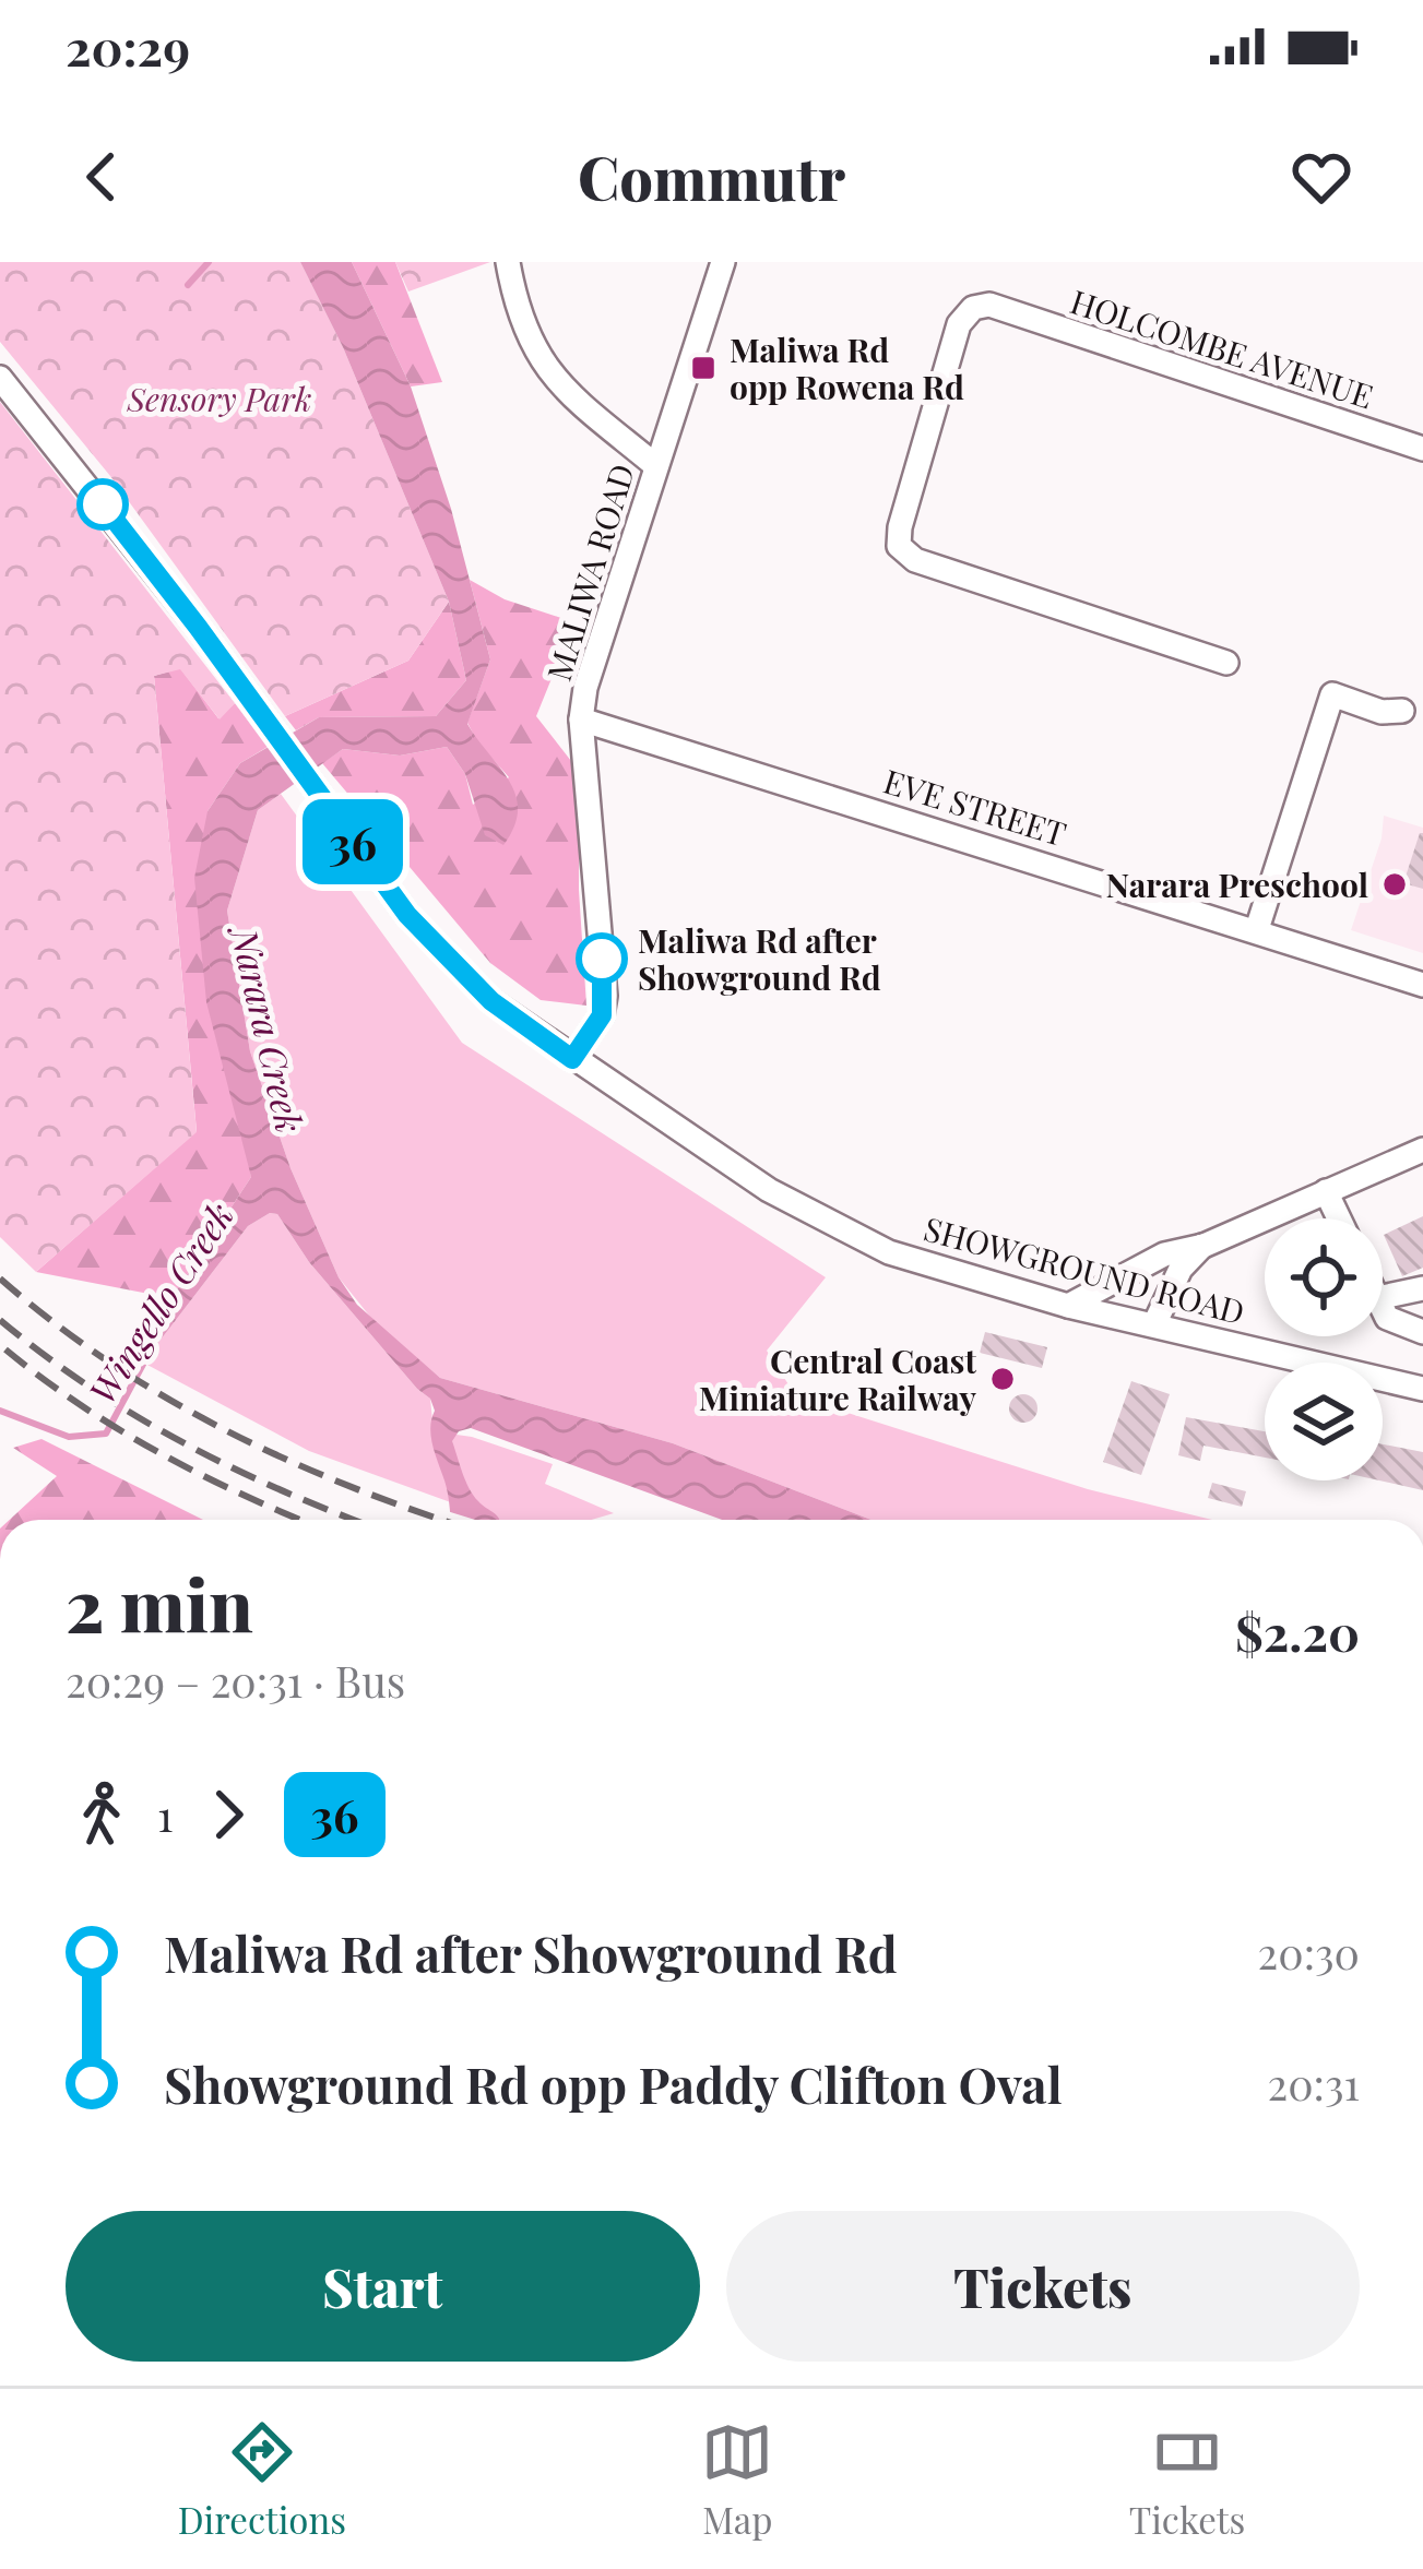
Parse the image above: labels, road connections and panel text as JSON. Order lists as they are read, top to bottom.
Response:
{
  "streets": {
    "street": [
      "HOLCOMBE AVENUE",
      "MALIWA ROAD",
      "EVE STREET",
      "SHOWGROUND ROAD"
    ]
  },
  "crossings": [
    ["MALIWA ROAD", "EVE STREET"],
    ["MALIWA ROAD", "SHOWGROUND ROAD"]
  ],
  "water": ["Narara Creek", "Wingello Creek"],
  "parks": ["Sensory Park"],
  "places": {
    "transit": ["Maliwa Rd opp Rowena Rd"],
    "other": ["Narara Preschool", "Maliwa Rd after Showground Rd", "Central Coast Miniature Railway"]
  },
  "lines": ["bus line 36"],
  "page": {
    "status": "20:29",
    "header": "Commutr",
    "on_map": "36",
    "heading": ["2 min", "20:29 – 20:31 · Bus", "$2.20"],
    "legs": ["1", "36"],
    "list": [
      {
        "name": "Maliwa Rd after Showground Rd",
        "value": "20:30"
      },
      {
        "name": "Showground Rd opp Paddy Clifton Oval",
        "value": "20:31"
      }
    ],
    "buttons": ["Start", "Tickets"],
    "tabs": ["Directions", "Map", "Tickets"]
  }
}
